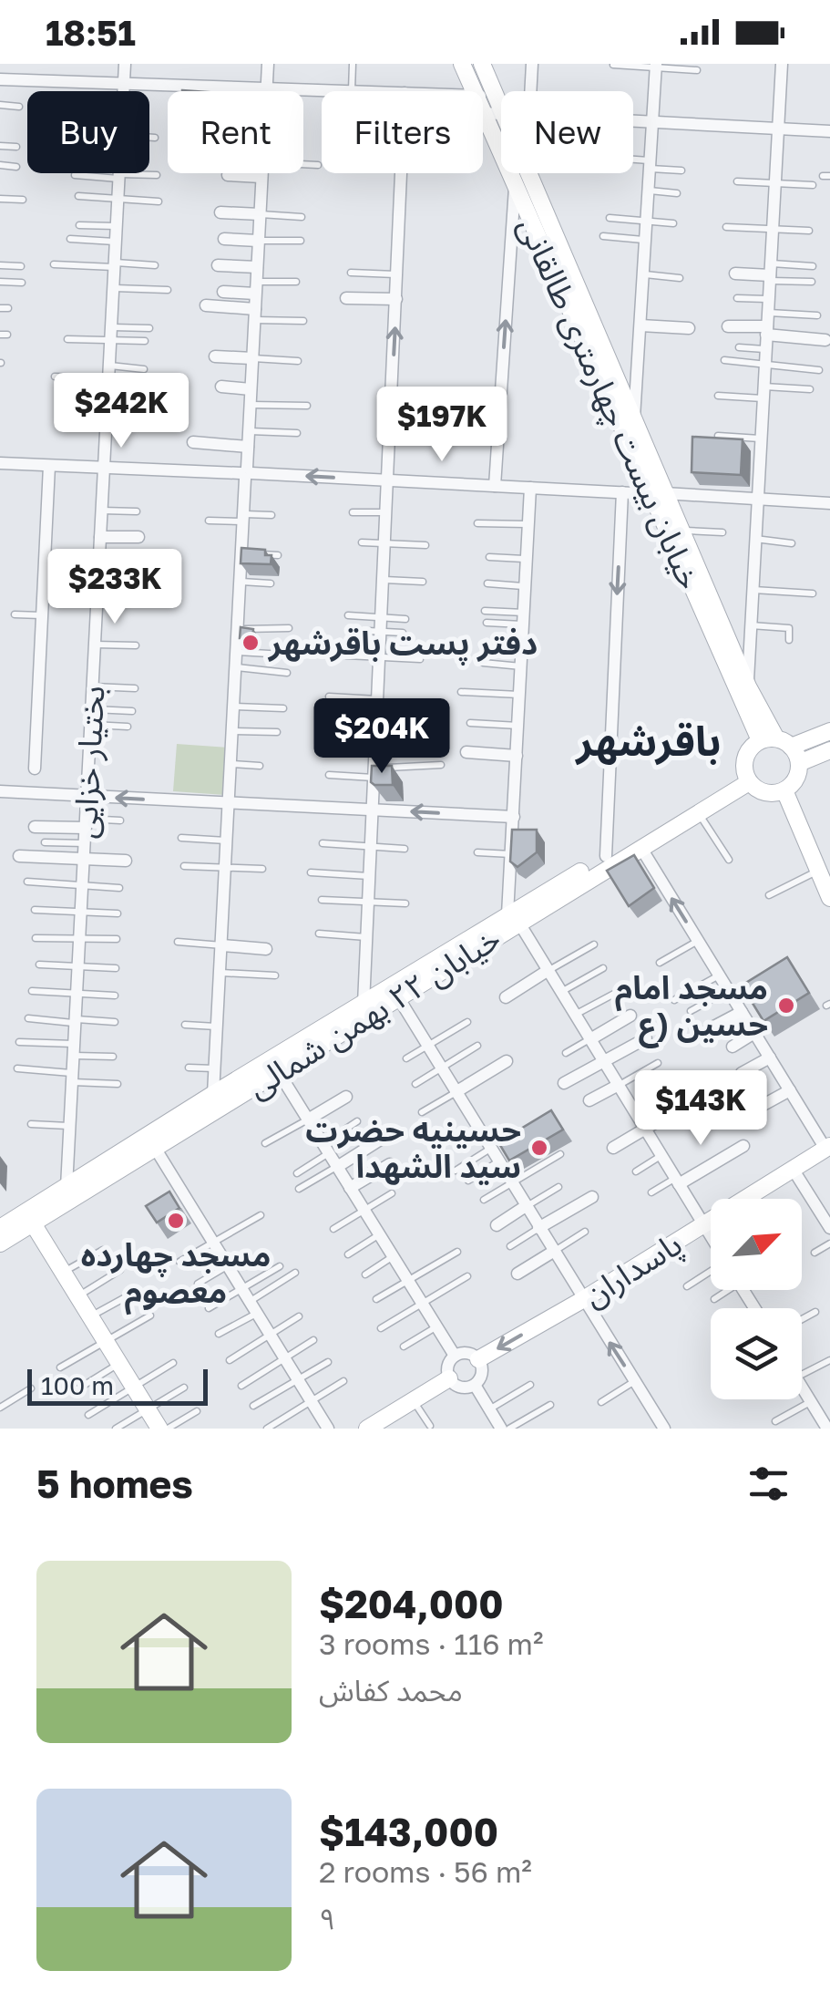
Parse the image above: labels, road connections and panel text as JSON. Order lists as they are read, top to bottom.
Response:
{
  "streets": {
    "street": [
      "خیابان بیست چهارمتری طالقانی",
      "بختیار خزایی",
      "خیابان ۲۲ بهمن شمالی",
      "پاسداران"
    ]
  },
  "crossings": [
    ["خیابان بیست چهارمتری طالقانی", "خیابان ۲۲ بهمن شمالی"],
    ["بختیار خزایی", "خیابان ۲۲ بهمن شمالی"]
  ],
  "districts": ["باقرشهر"],
  "places": [
    "دفتر پست باقرشهر",
    "مسجد امام حسین (ع",
    "حسینیه حضرت سید الشهدا",
    "مسجد چهارده معصوم"
  ],
  "scale_bar": "100 m",
  "north": "top right",
  "page": {
    "status": "18:51",
    "chip": [
      "Buy",
      "Rent",
      "Filters",
      "New"
    ],
    "price": [
      "$242K",
      "$197K",
      "$233K",
      "$204K",
      "$143K"
    ],
    "scale": "100 m",
    "heading": "5 homes",
    "list": [
      {
        "name": "$204,000",
        "note": "3 rooms · 116 m² · محمد کفاش"
      },
      {
        "name": "$143,000",
        "note": "2 rooms · 56 m² · ۹"
      }
    ]
  }
}
